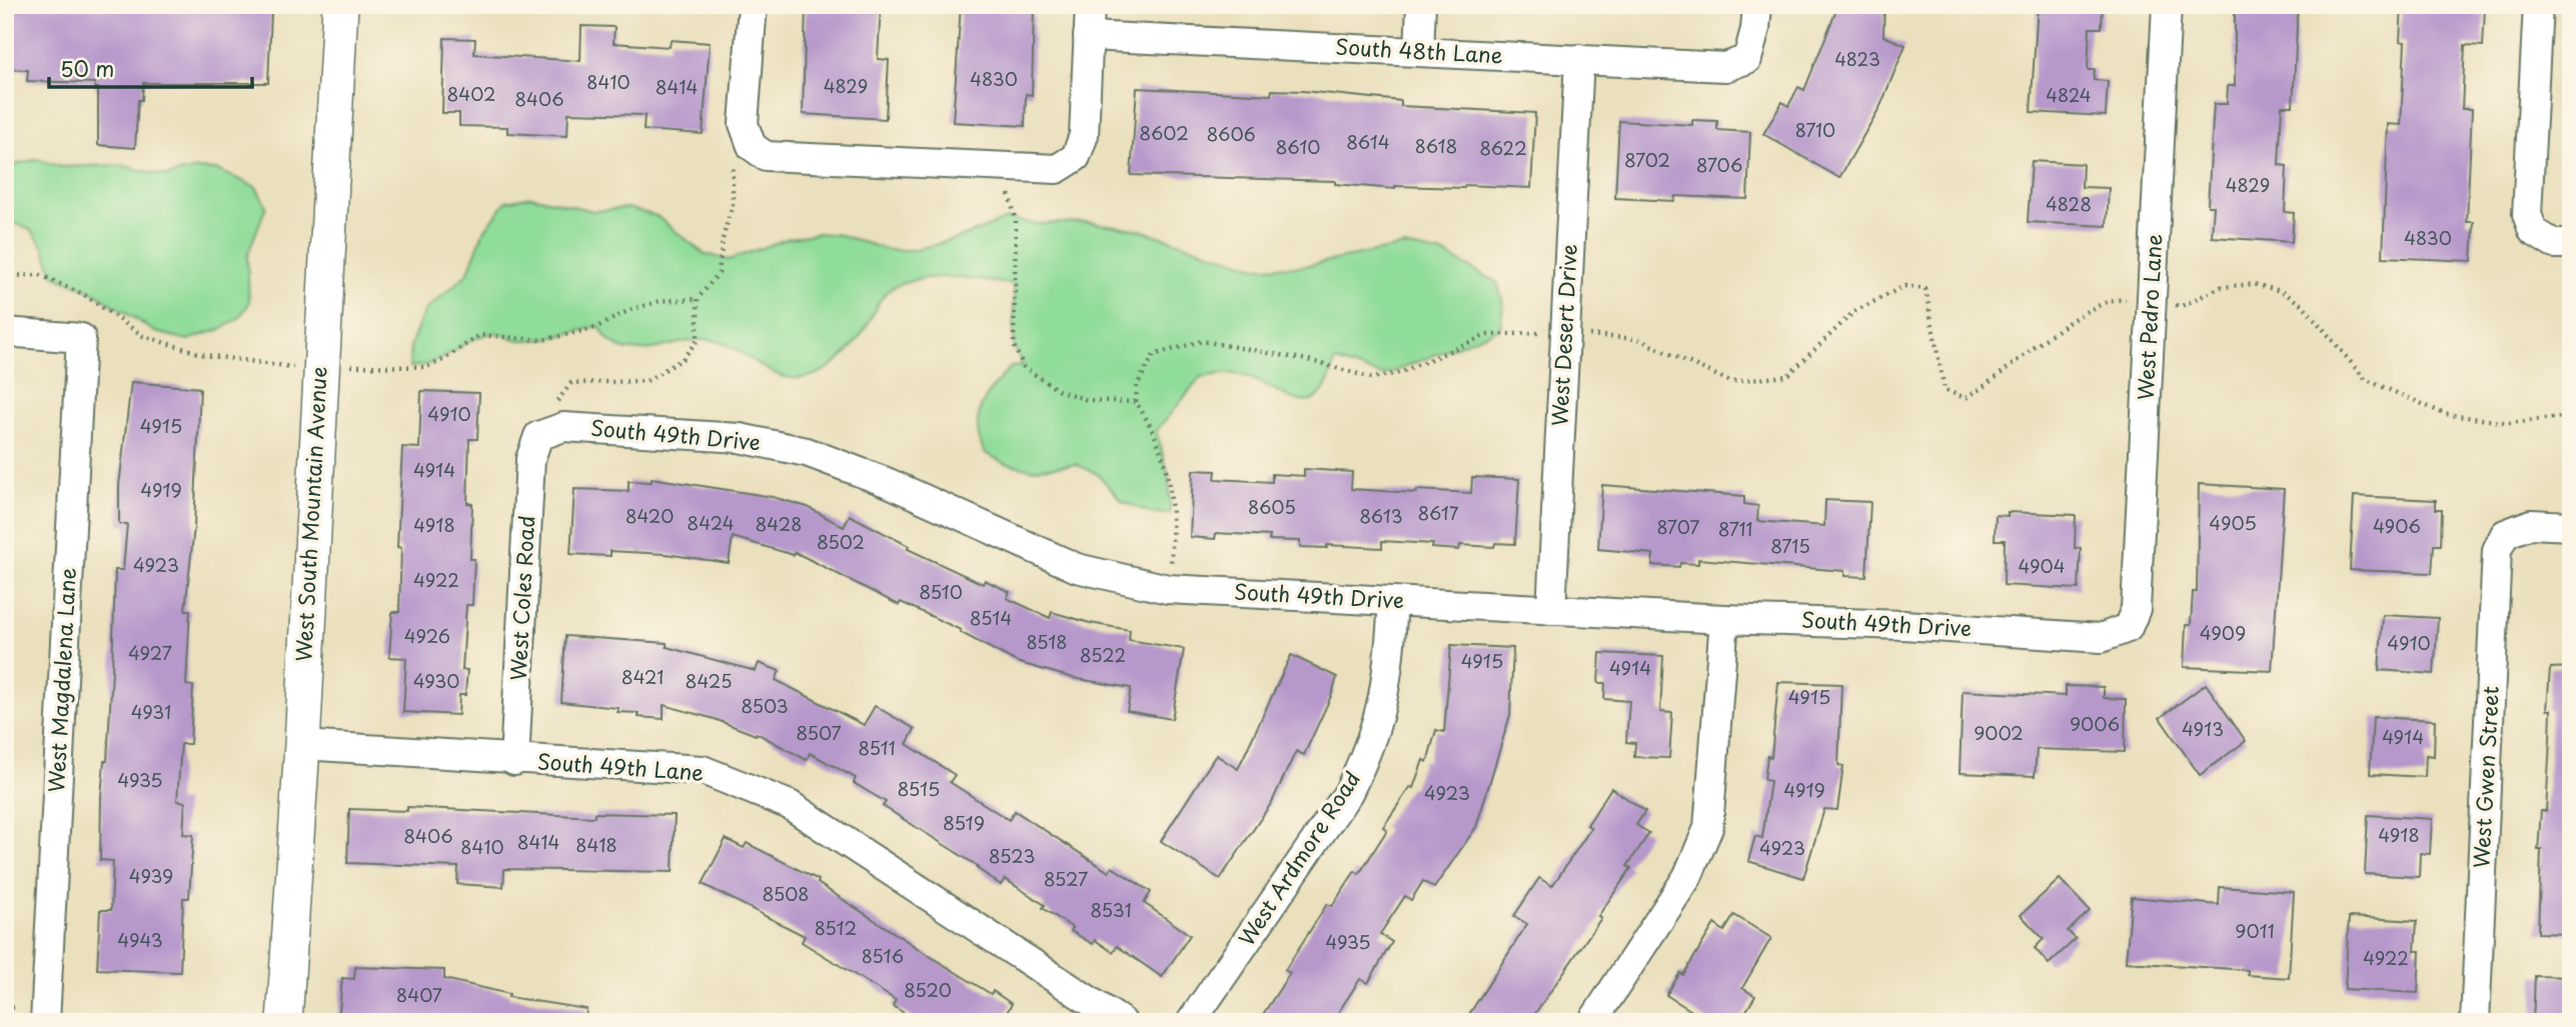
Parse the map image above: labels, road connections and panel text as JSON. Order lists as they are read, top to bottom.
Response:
{
  "streets": {
    "street": [
      "South 48th Lane",
      "West Pedro Lane",
      "West Desert Drive",
      "South 49th Drive",
      "West South Mountain Avenue",
      "West Coles Road",
      "West Magdalena Lane",
      "South 49th Lane",
      "West Gwen Street",
      "West Ardmore Road"
    ]
  },
  "crossings": [
    ["South 48th Lane", "West Desert Drive"],
    ["West Pedro Lane", "South 49th Drive"],
    ["West Desert Drive", "South 49th Drive"],
    ["South 49th Drive", "West Coles Road"],
    ["South 49th Drive", "West Ardmore Road"],
    ["West South Mountain Avenue", "South 49th Lane"],
    ["West Coles Road", "South 49th Lane"]
  ],
  "house_numbers": [
    "4823",
    "4830",
    "8410",
    "4829",
    "8414",
    "8402",
    "4824",
    "8406",
    "8710",
    "8602",
    "8606",
    "8614",
    "8618",
    "8610",
    "8622",
    "8702",
    "8706",
    "4829",
    "4828",
    "4830",
    "4910",
    "4915",
    "4914",
    "4919",
    "8605",
    "8617",
    "8420",
    "8613",
    "8424",
    "4905",
    "8428",
    "4918",
    "4906",
    "8707",
    "8711",
    "8502",
    "8715",
    "4923",
    "4904",
    "4922",
    "8510",
    "8514",
    "4909",
    "4926",
    "8518",
    "4910",
    "4927",
    "8522",
    "4915",
    "4914",
    "8421",
    "4930",
    "8425",
    "4915",
    "8503",
    "4931",
    "9006",
    "4913",
    "8507",
    "9002",
    "4914",
    "8511",
    "4935",
    "8515",
    "4919",
    "4923",
    "8519",
    "4918",
    "8406",
    "8414",
    "8418",
    "8410",
    "4923",
    "8523",
    "4939",
    "8527",
    "8508",
    "8531",
    "8512",
    "9011",
    "4943",
    "4935",
    "8516",
    "4922",
    "8520",
    "8407"
  ],
  "scale_bar": "50 m"
}
